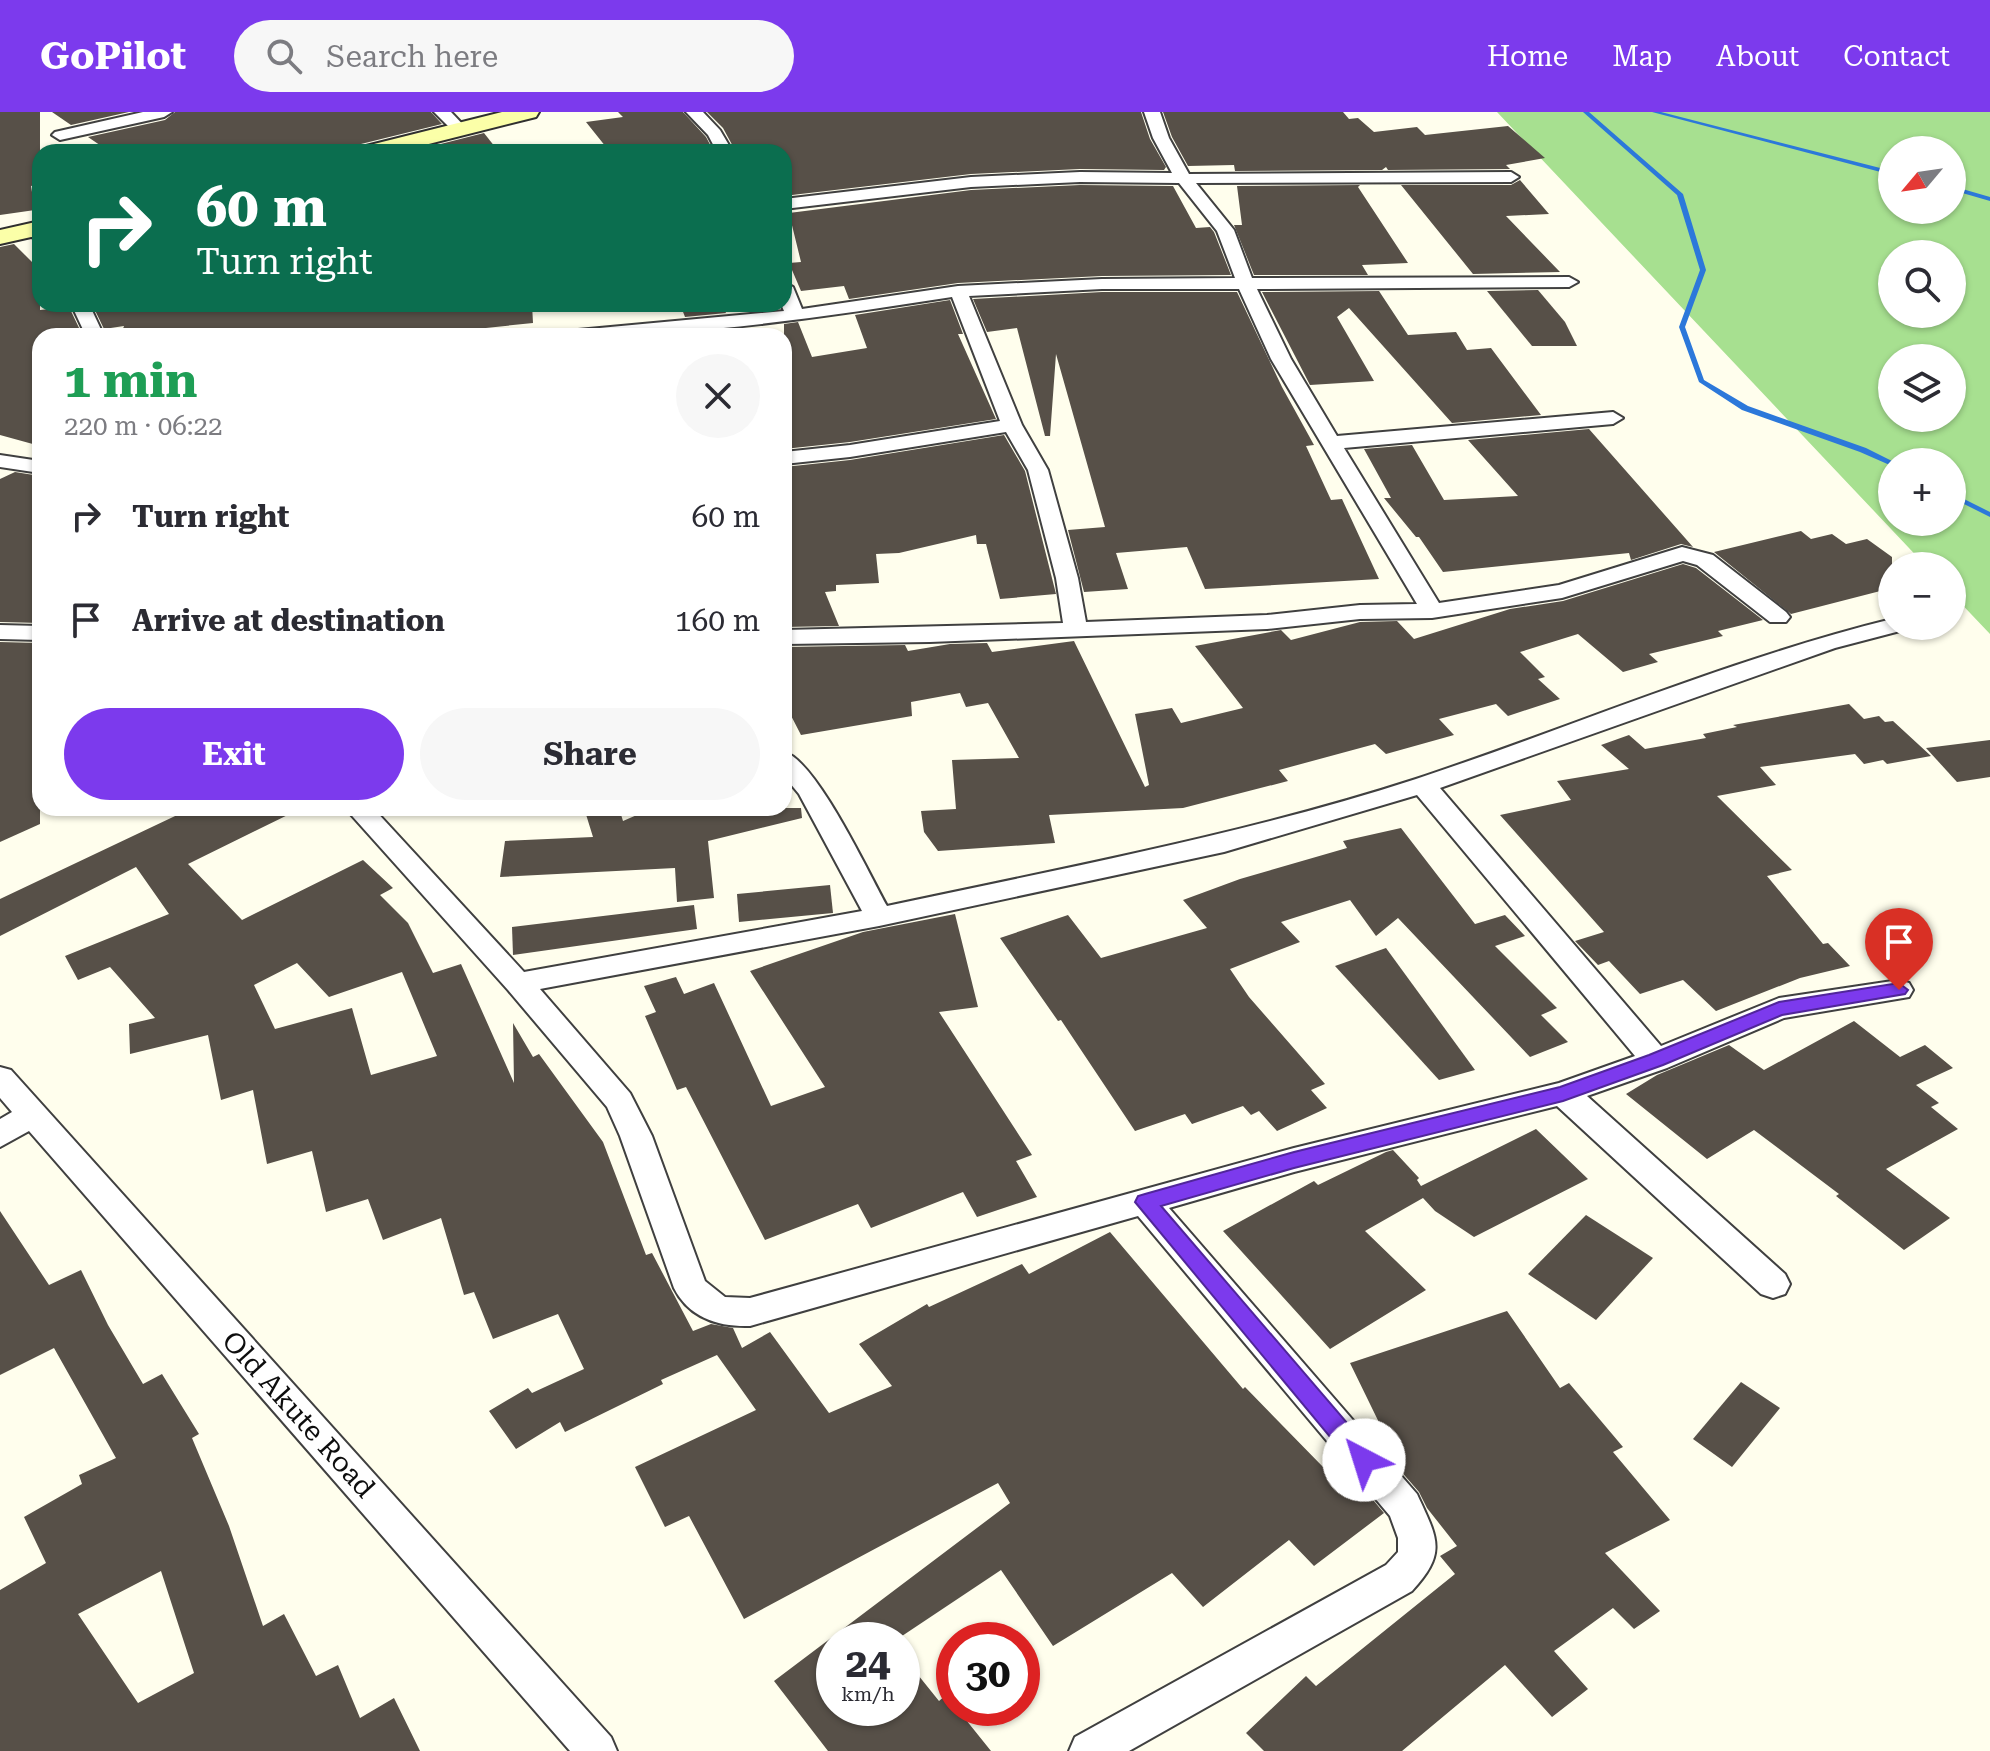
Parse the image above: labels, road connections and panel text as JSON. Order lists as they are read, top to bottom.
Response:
{
  "streets": {
    "street": ["Old Akute Road"]
  },
  "north": "bottom left",
  "page": {
    "header": "GoPilot",
    "search": "Search here",
    "nav": [
      "Home",
      "Map",
      "About",
      "Contact"
    ],
    "map_buttons": ["+", "−"],
    "turn": ["60 m", "Turn right"],
    "heading": ["1 min", "220 m · 06:22"],
    "list": [
      {
        "name": "Turn right",
        "value": "60 m"
      },
      {
        "name": "Arrive at destination",
        "value": "160 m"
      }
    ],
    "buttons": ["Exit", "Share"],
    "speed": "24 km/h",
    "limit": "30"
  }
}
